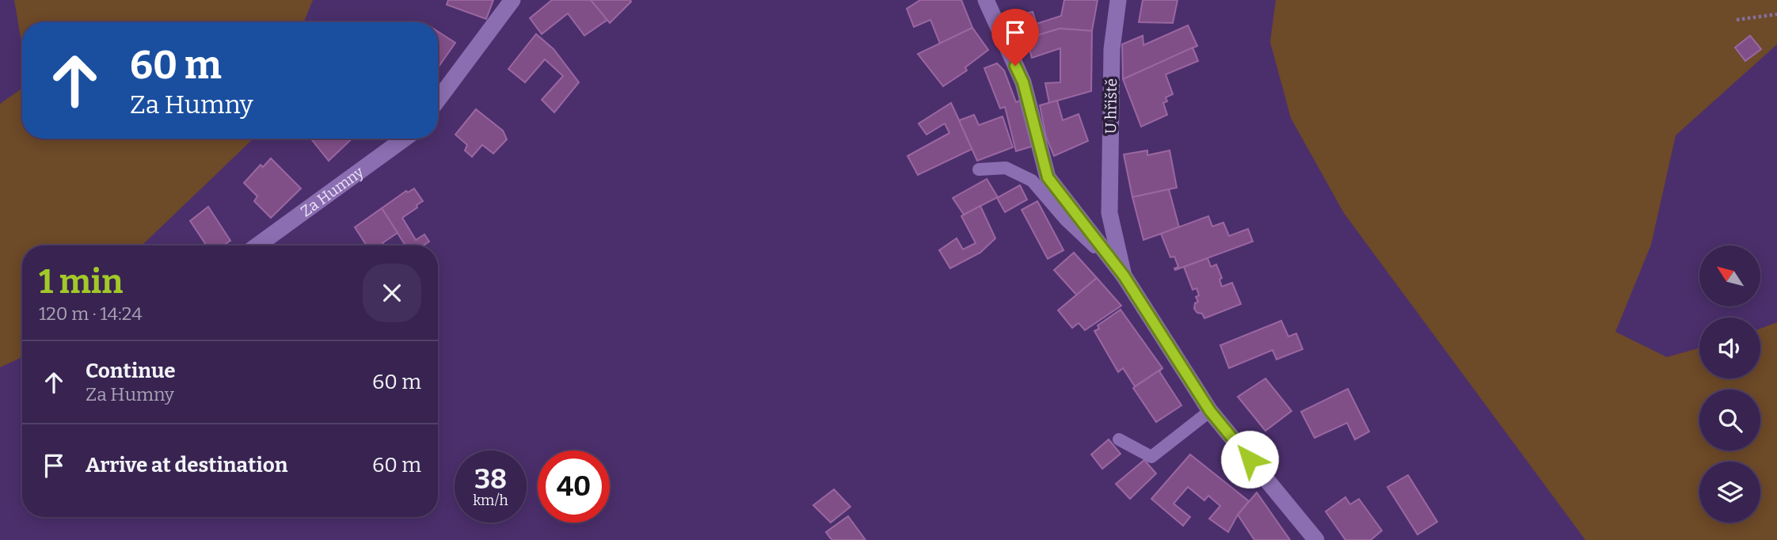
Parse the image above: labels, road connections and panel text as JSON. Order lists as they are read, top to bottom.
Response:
{
  "streets": {
    "street": ["U hřiště", "Za Humny"]
  },
  "north": "top left",
  "page": {
    "turn": ["60 m", "Za Humny"],
    "heading": ["1 min", "120 m · 14:24"],
    "list": [
      {
        "name": "Continue",
        "note": "Za Humny",
        "value": "60 m"
      },
      {
        "name": "Arrive at destination",
        "value": "60 m"
      }
    ],
    "speed": "38 km/h",
    "limit": "40"
  }
}
